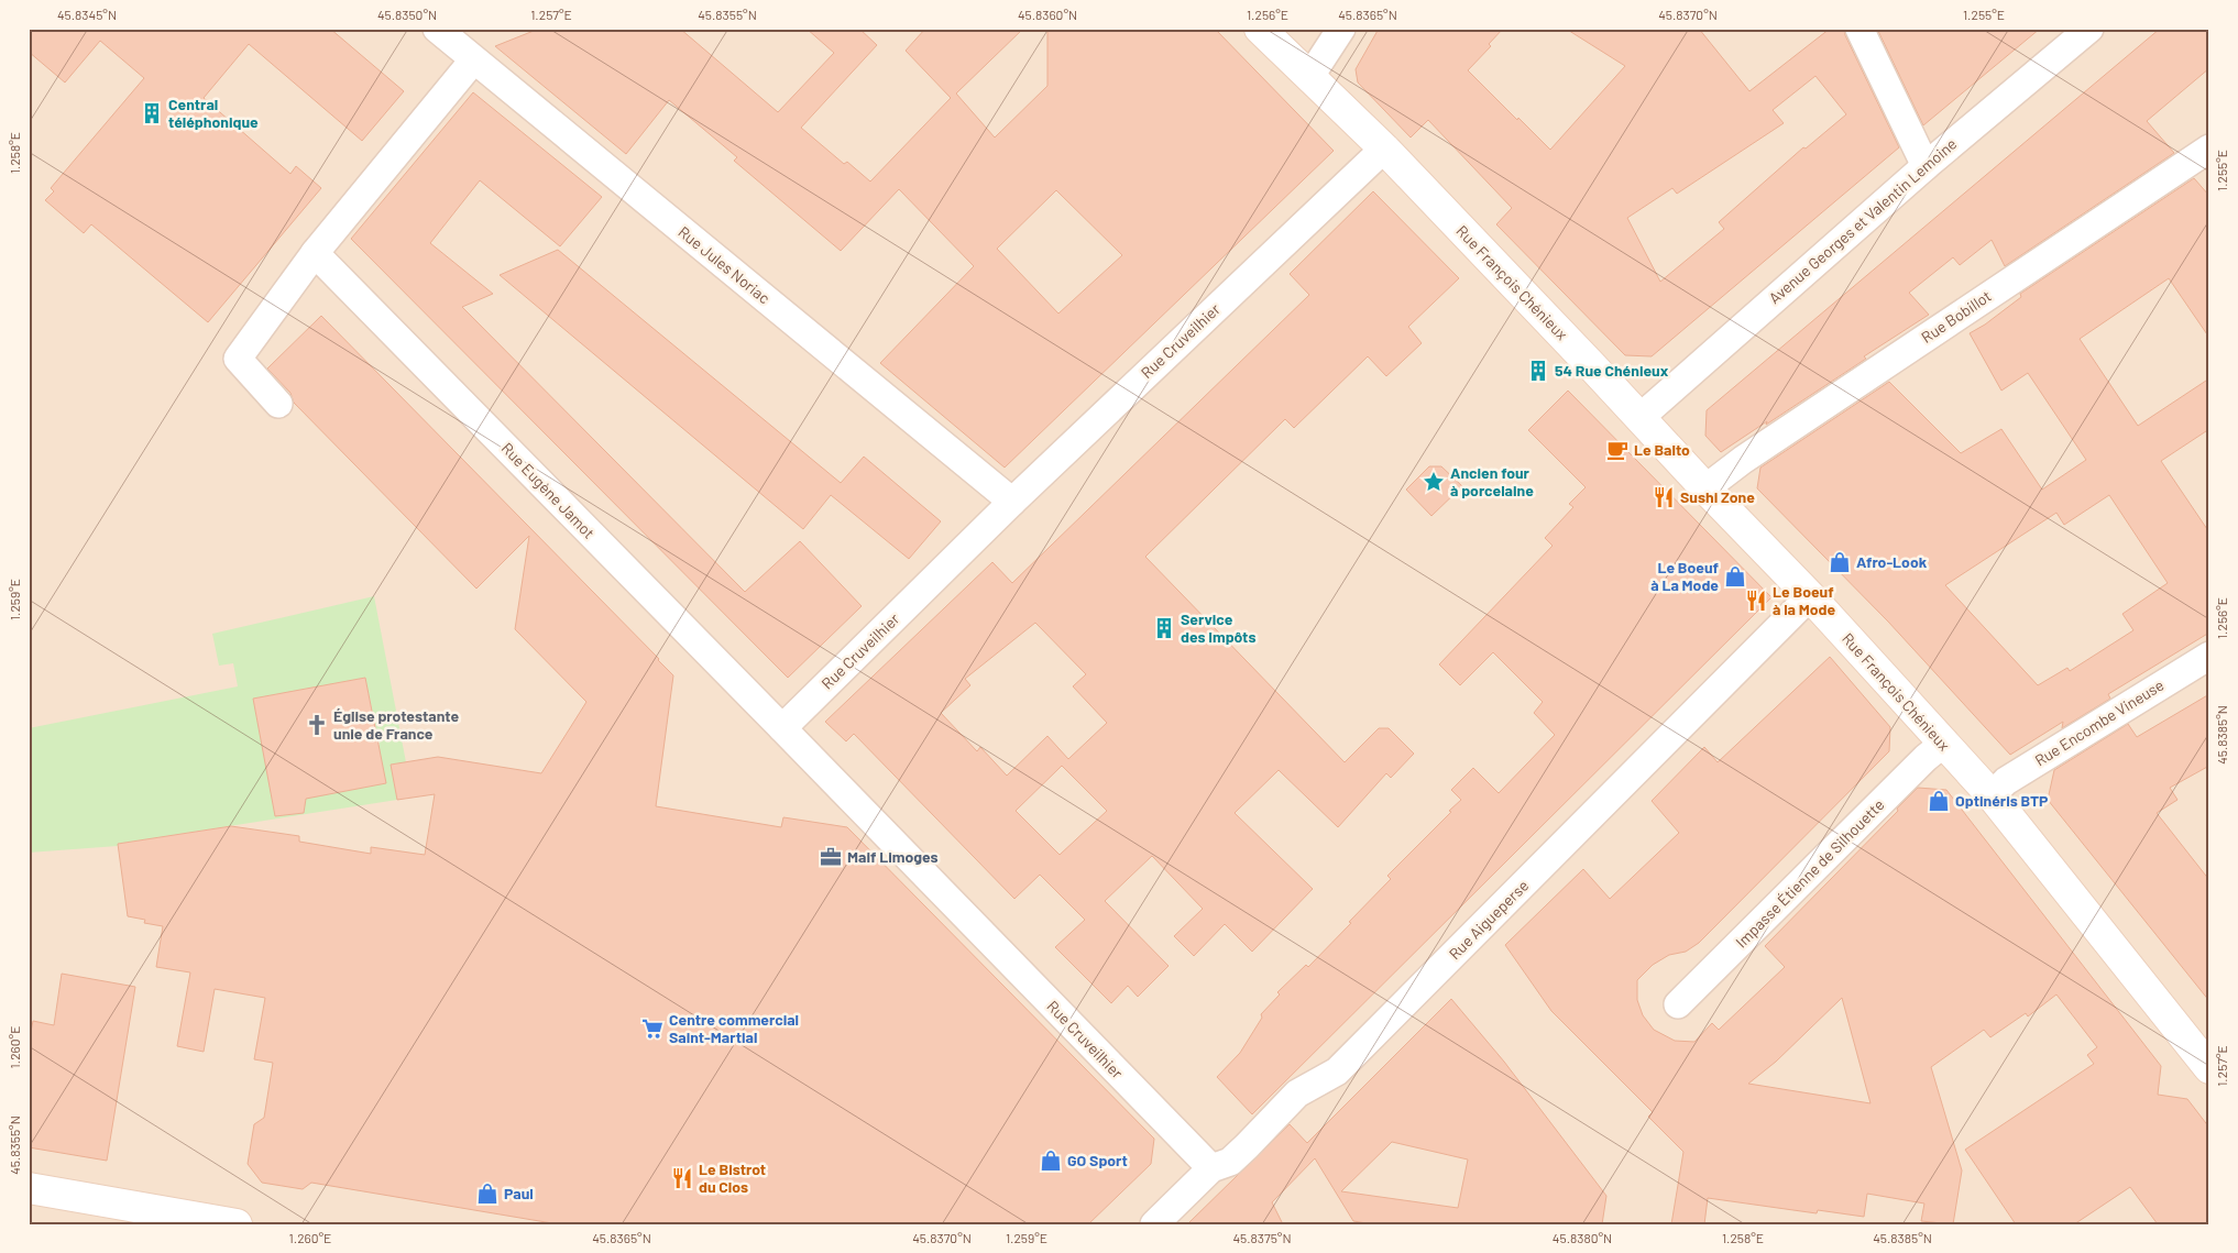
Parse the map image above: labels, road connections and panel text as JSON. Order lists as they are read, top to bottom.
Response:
{
  "streets": {
    "main road": ["Rue François Chénieux"],
    "street": [
      "Avenue Georges et Valentin Lemoine",
      "Rue Jules Noriac",
      "Rue Bobillot",
      "Rue Cruveilhier",
      "Rue Eugène Jamot",
      "Rue Encombe Vineuse",
      "Impasse Étienne de Silhouette",
      "Rue Aigueperse"
    ]
  },
  "crossings": [
    ["Avenue Georges et Valentin Lemoine", "Rue François Chénieux"],
    ["Rue Jules Noriac", "Rue Cruveilhier"],
    ["Rue François Chénieux", "Rue Bobillot"],
    ["Rue François Chénieux", "Rue Cruveilhier"],
    ["Rue François Chénieux", "Rue Encombe Vineuse"],
    ["Rue François Chénieux", "Impasse Étienne de Silhouette"],
    ["Rue François Chénieux", "Rue Aigueperse"],
    ["Rue Cruveilhier", "Rue Eugène Jamot"],
    ["Rue Cruveilhier", "Rue Aigueperse"]
  ],
  "places": {
    "building": ["Central téléphonique", "54 Rue Chénieux", "Service des Impôts"],
    "cafe": ["Le Balto"],
    "place": ["Ancien four à porcelaine"],
    "restaurant": ["Sushi Zone", "Le Boeuf à la Mode", "Le Bistrot du Clos"],
    "shop": [
      "Afro-Look",
      "Le Boeuf à La Mode",
      "Optinéris BTP",
      "GO Sport",
      "Paul"
    ],
    "church": ["Église protestante unie de France"],
    "office": ["Maif Limoges"],
    "supermarket": ["Centre commercial Saint-Martial"]
  },
  "coordinates": [
    "45.8345°N",
    "45.8350°N",
    "1.257°E",
    "45.8355°N",
    "45.8360°N",
    "1.256°E",
    "45.8365°N",
    "45.8370°N",
    "1.255°E",
    "1.258°E",
    "1.259°E",
    "45.8385°N",
    "1.260°E",
    "45.8375°N",
    "45.8380°N"
  ]
}
